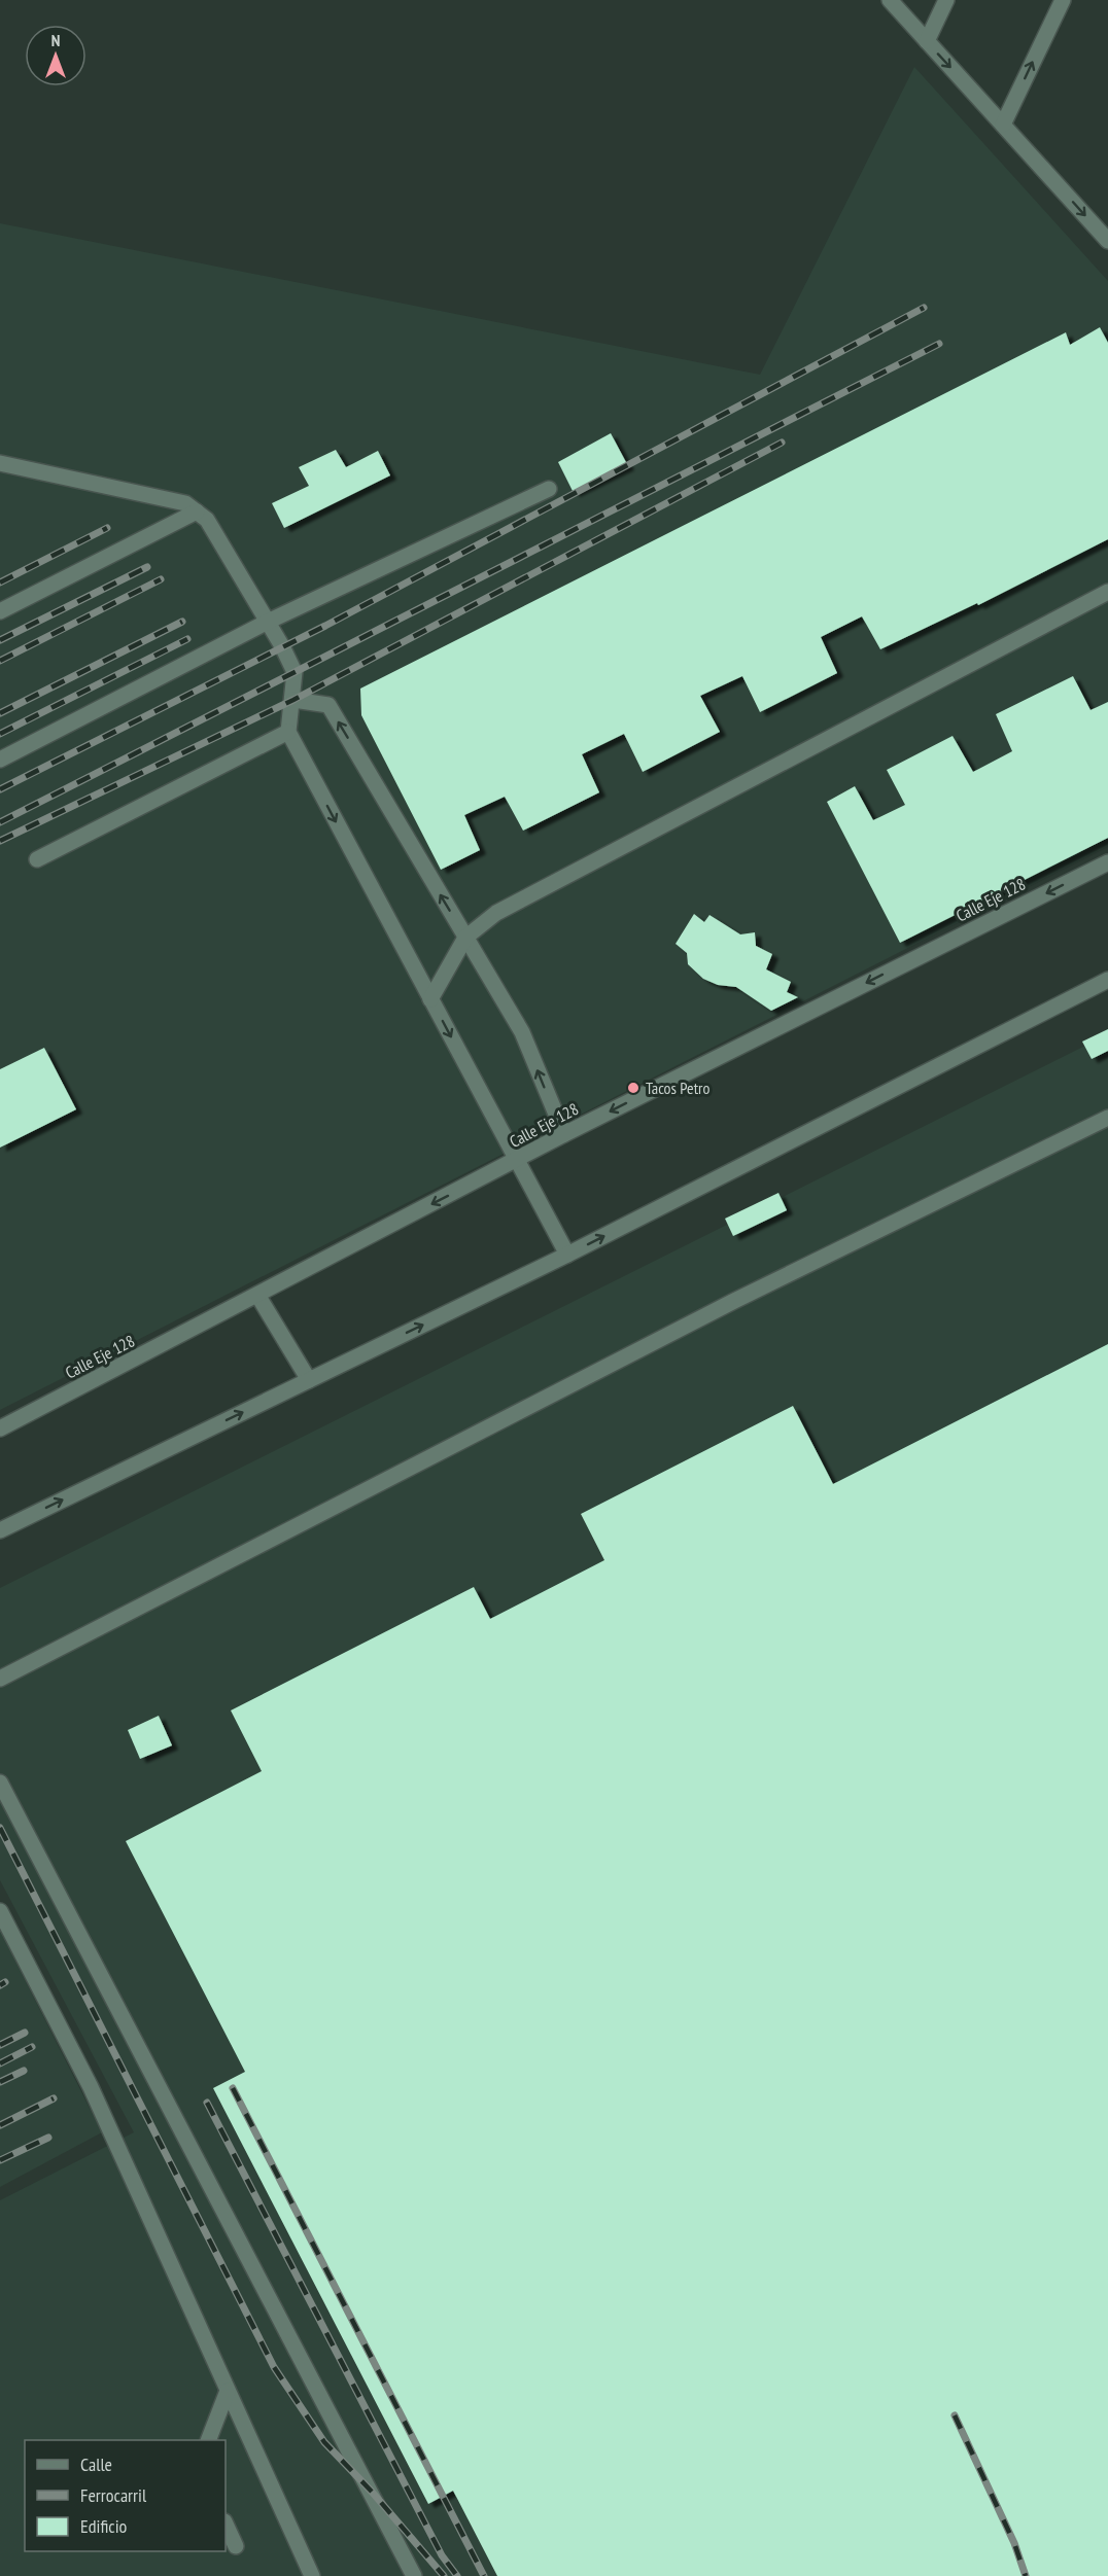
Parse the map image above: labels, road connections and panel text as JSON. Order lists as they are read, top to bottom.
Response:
{
  "streets": {
    "street": ["Calle Eje 128"]
  },
  "places": ["Tacos Petro"],
  "legend": ["Calle", "Ferrocarril", "Edificio"],
  "north": "top"
}
